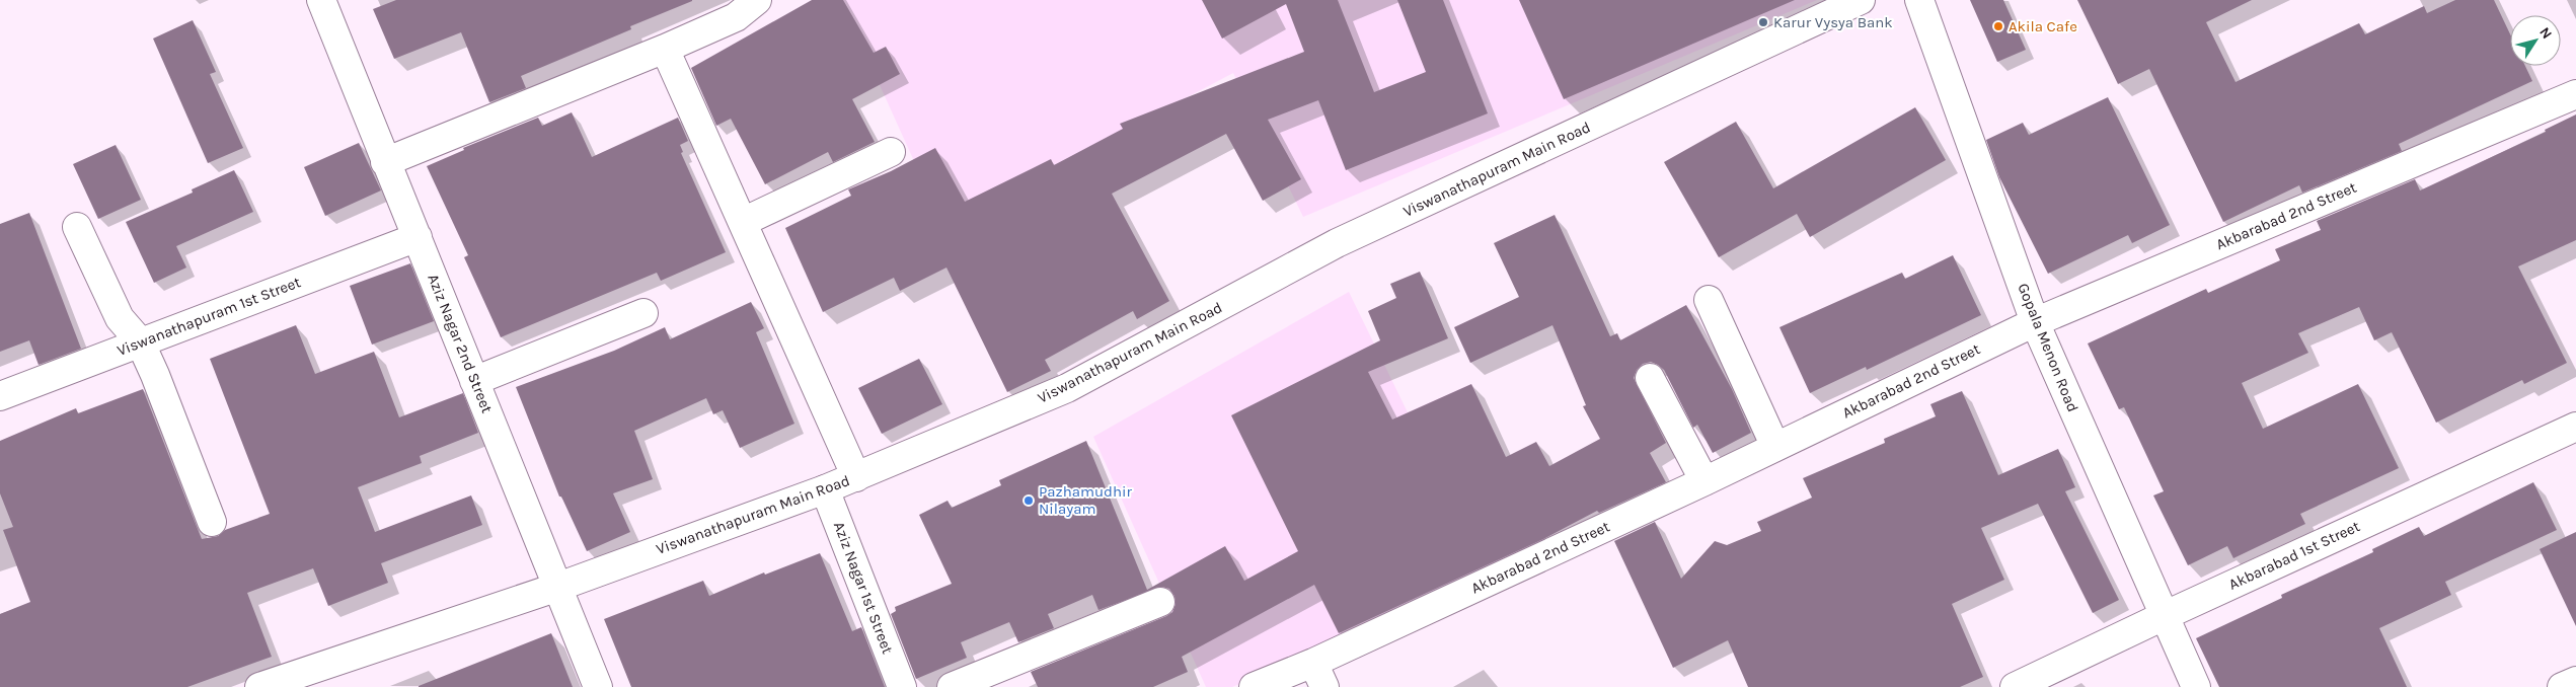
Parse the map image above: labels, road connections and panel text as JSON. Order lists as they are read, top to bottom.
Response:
{
  "streets": {
    "street": [
      "Viswanathapuram Main Road",
      "Akbarabad 2nd Street",
      "Viswanathapuram 1st Street",
      "Aziz Nagar 2nd Street",
      "Gopala Menon Road",
      "Akbarabad 1st Street",
      "Aziz Nagar 1st Street"
    ]
  },
  "crossings": [
    ["Viswanathapuram Main Road", "Aziz Nagar 2nd Street"],
    ["Viswanathapuram Main Road", "Aziz Nagar 1st Street"],
    ["Akbarabad 2nd Street", "Gopala Menon Road"],
    ["Viswanathapuram 1st Street", "Aziz Nagar 2nd Street"],
    ["Gopala Menon Road", "Akbarabad 1st Street"]
  ],
  "places": ["Karur Vysya Bank", "Akila Cafe", "Pazhamudhir Nilayam"],
  "north": "top right"
}
